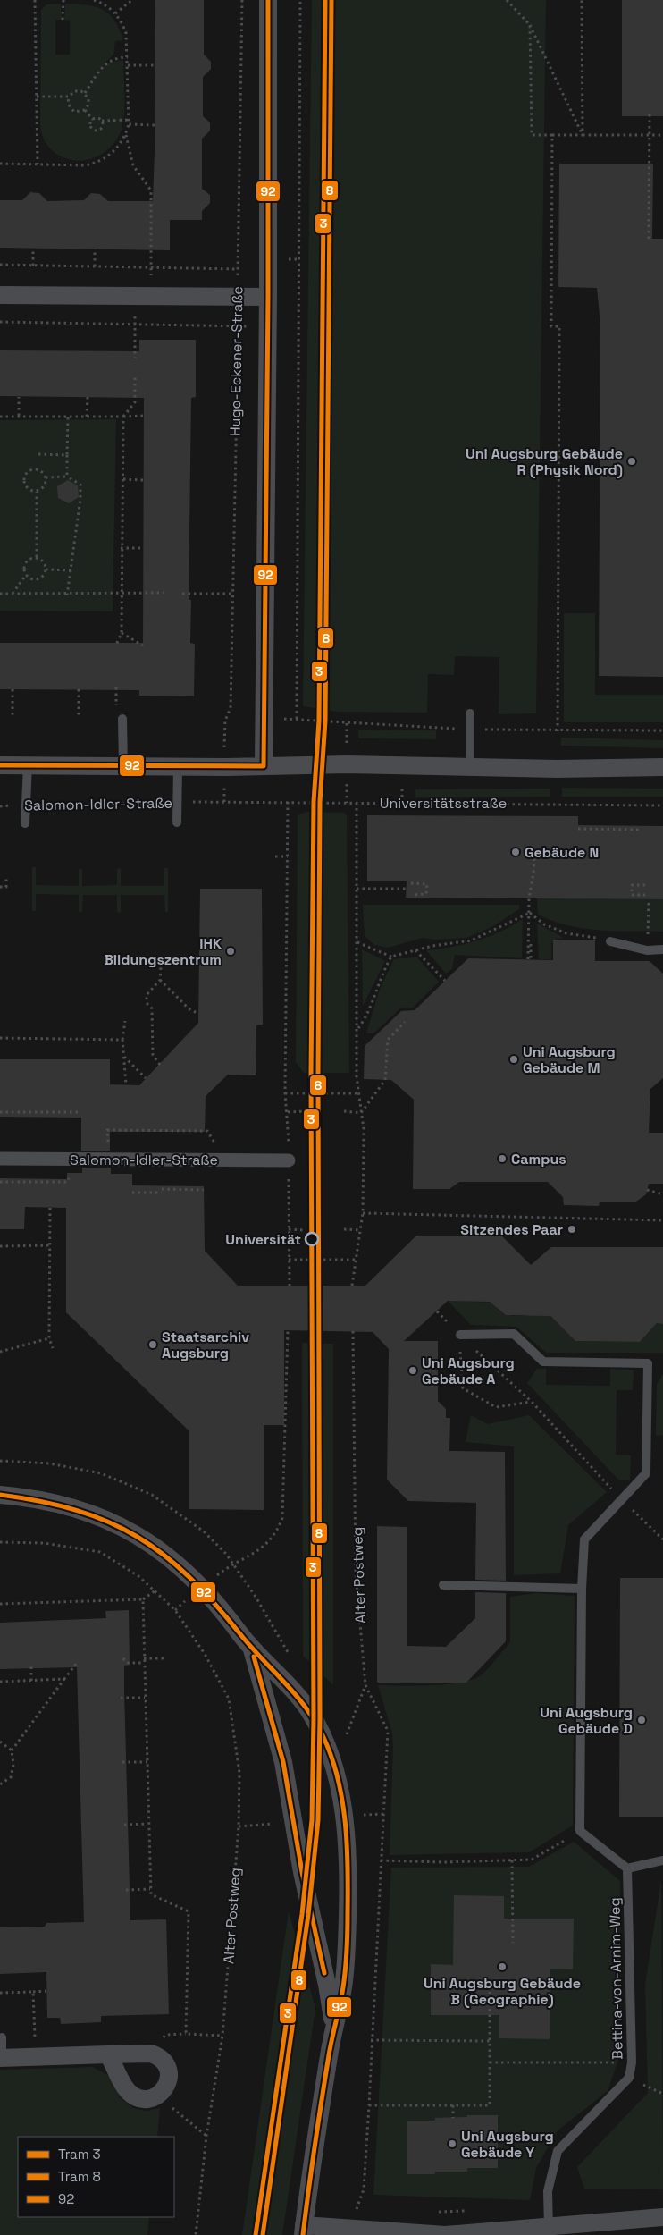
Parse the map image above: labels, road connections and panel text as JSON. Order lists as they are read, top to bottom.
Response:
{
  "streets": {
    "street": ["Salomon-Idler-Straße"],
    "lane": ["Bettina-von-Arnim-Weg"],
    "path": ["Hugo-Eckener-Straße", "Universitätsstraße", "Alter Postweg"]
  },
  "crossings": [
    ["Universitätsstraße", "Salomon-Idler-Straße"]
  ],
  "places": [
    "Uni Augsburg Gebäude R (Physik Nord)",
    "Gebäude N",
    "IHK Bildungszentrum",
    "Uni Augsburg Gebäude M",
    "Campus",
    "Sitzendes Paar",
    "Universität",
    "Staatsarchiv Augsburg",
    "Uni Augsburg Gebäude A",
    "Uni Augsburg Gebäude D",
    "Uni Augsburg Gebäude B (Geographie)",
    "Uni Augsburg Gebäude Y"
  ],
  "lines": ["tram line 3", "tram line 8", "transit line 92"],
  "legend": ["Tram 3", "Tram 8", "92"]
}
